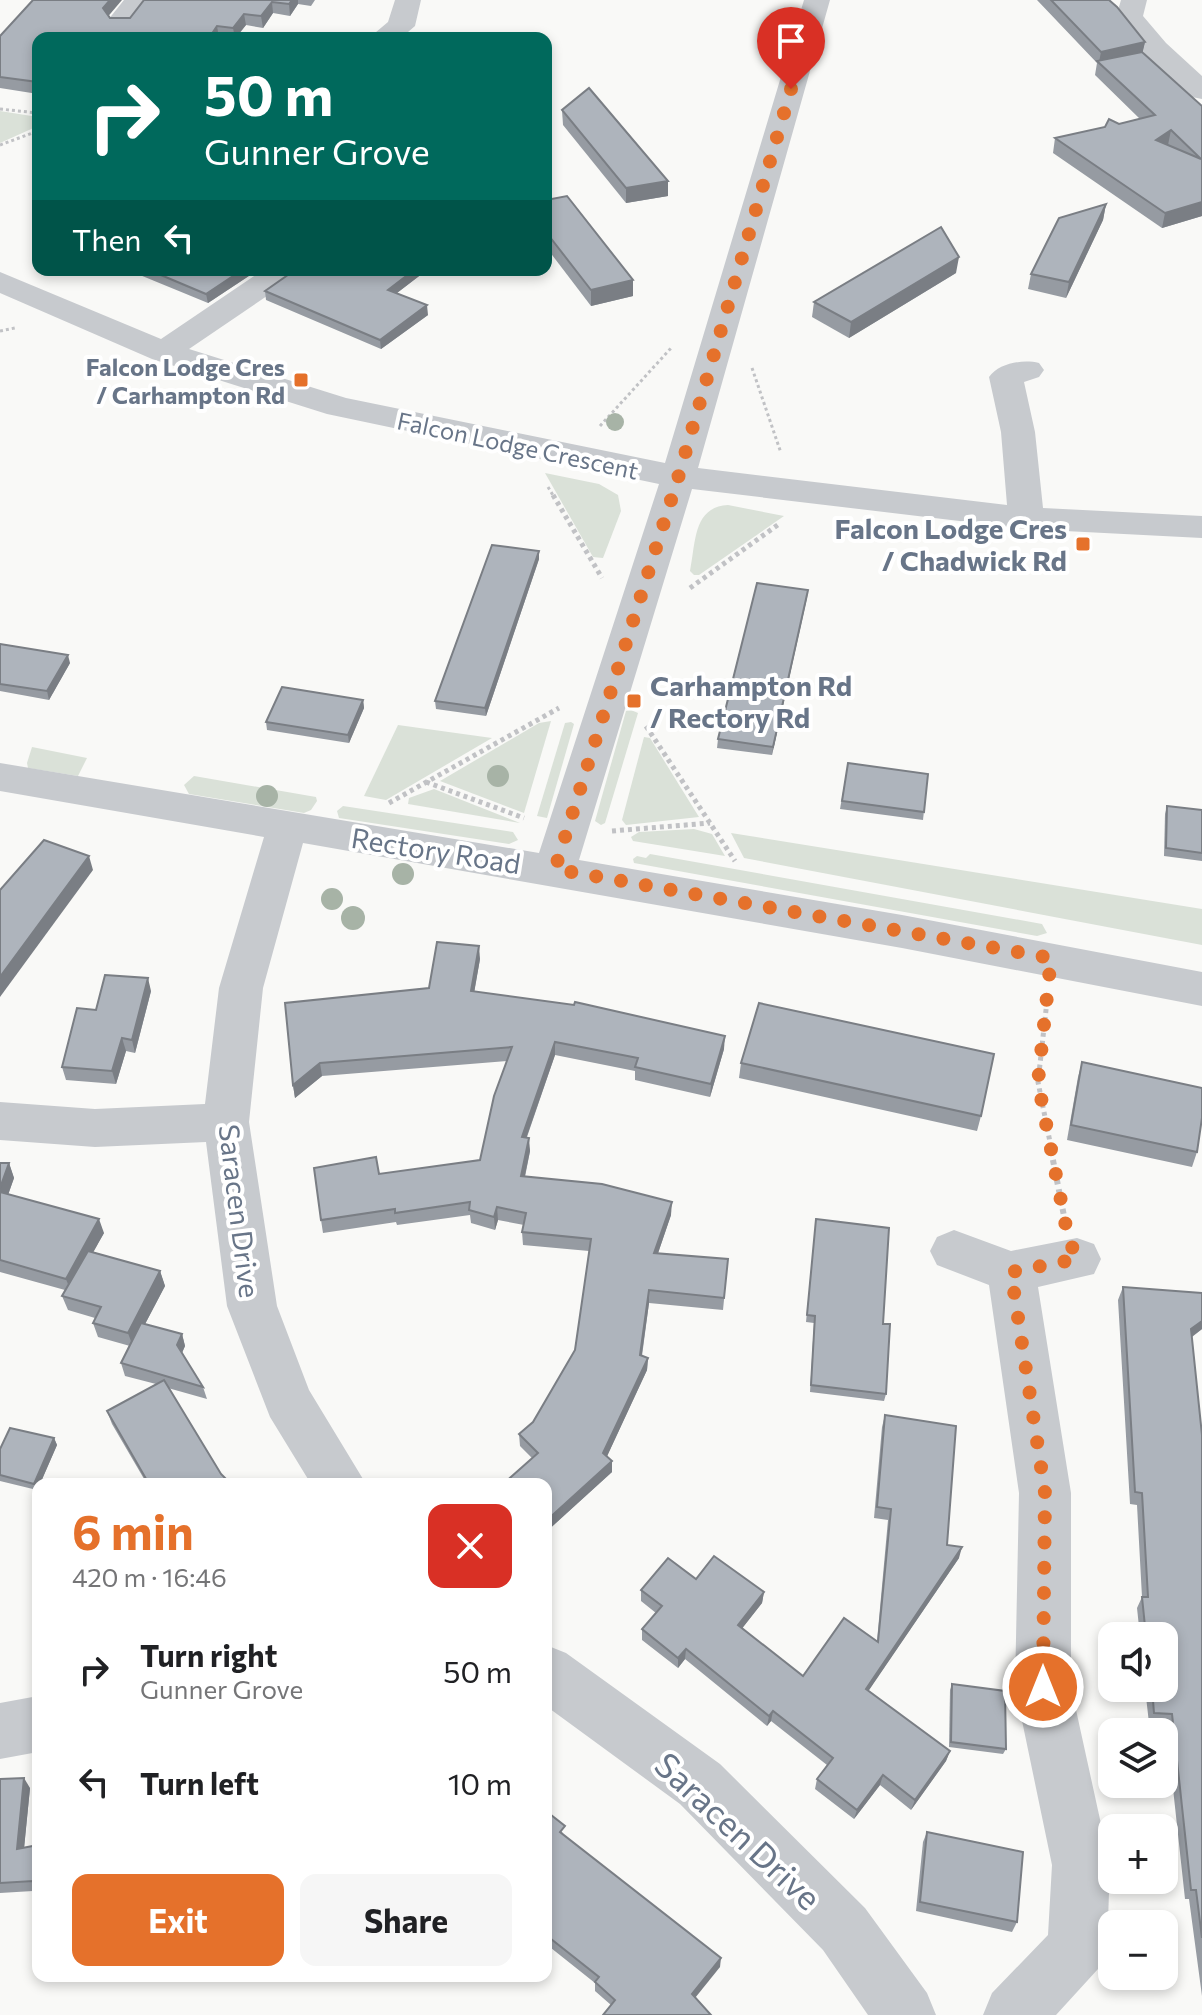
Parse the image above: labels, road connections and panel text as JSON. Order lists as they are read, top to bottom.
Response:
{
  "streets": {
    "street": ["Falcon Lodge Crescent", "Rectory Road", "Saracen Drive"]
  },
  "crossings": [
    ["Rectory Road", "Saracen Drive"]
  ],
  "places": {
    "transit": ["Falcon Lodge Cres / Carhampton Rd", "Falcon Lodge Cres / Chadwick Rd", "Carhampton Rd / Rectory Rd"]
  },
  "page": {
    "turn": ["50 m", "Gunner Grove"],
    "then": "Then",
    "heading": ["6 min", "420 m · 16:46"],
    "list": [
      {
        "name": "Turn right",
        "note": "Gunner Grove",
        "value": "50 m"
      },
      {
        "name": "Turn left",
        "value": "10 m"
      }
    ],
    "map_buttons": ["+", "−"],
    "buttons": ["Exit", "Share"]
  }
}
